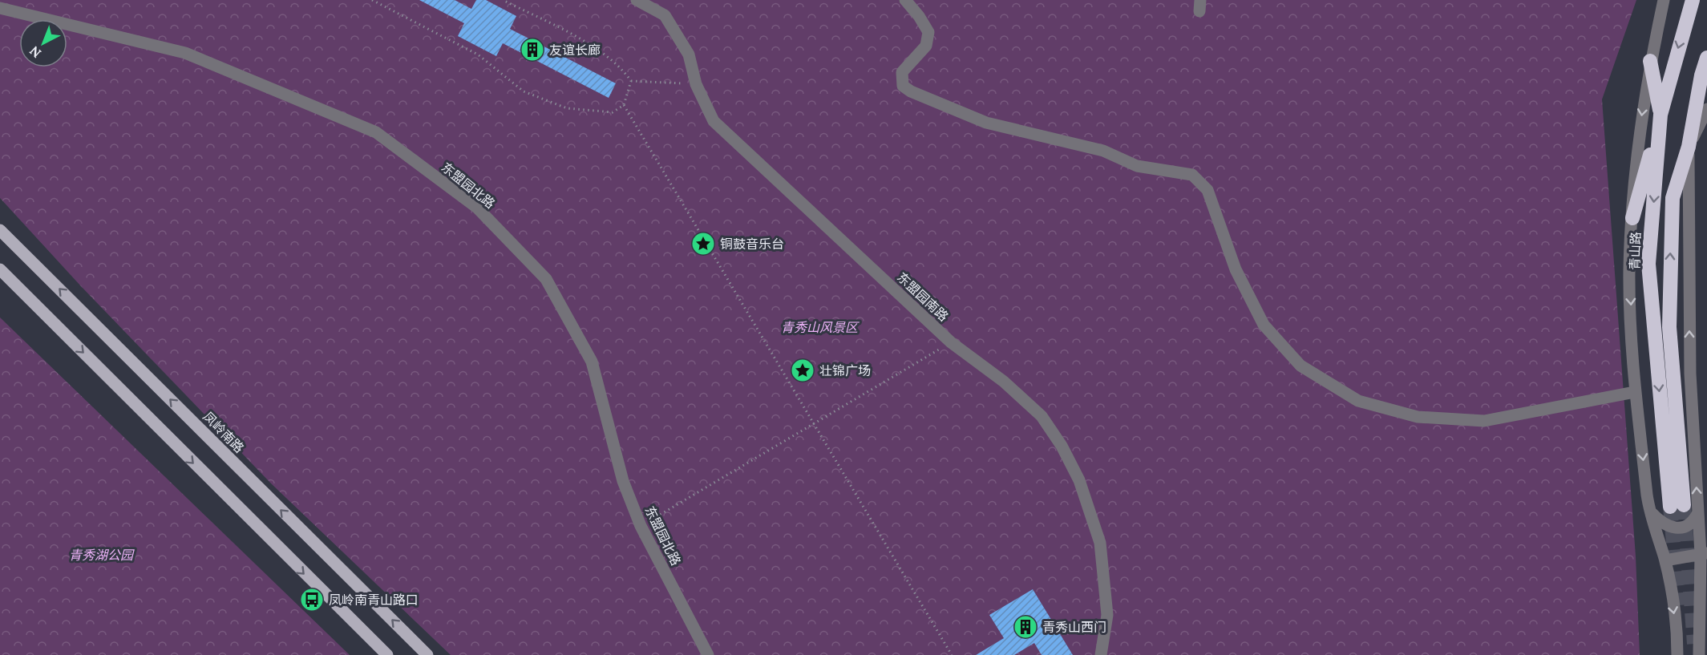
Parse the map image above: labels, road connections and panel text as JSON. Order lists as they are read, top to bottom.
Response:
{
  "streets": {
    "highway": ["青山路"],
    "main road": ["凤岭南路"],
    "street": ["东盟园北路", "东盟园南路"]
  },
  "parks": ["青秀山风景区", "青秀湖公园"],
  "places": {
    "building": ["友谊长廊", "青秀山西门"],
    "place": ["铜鼓音乐台", "壮锦广场"],
    "bus stop": ["凤岭南青山路口"]
  },
  "north": "bottom left"
}
